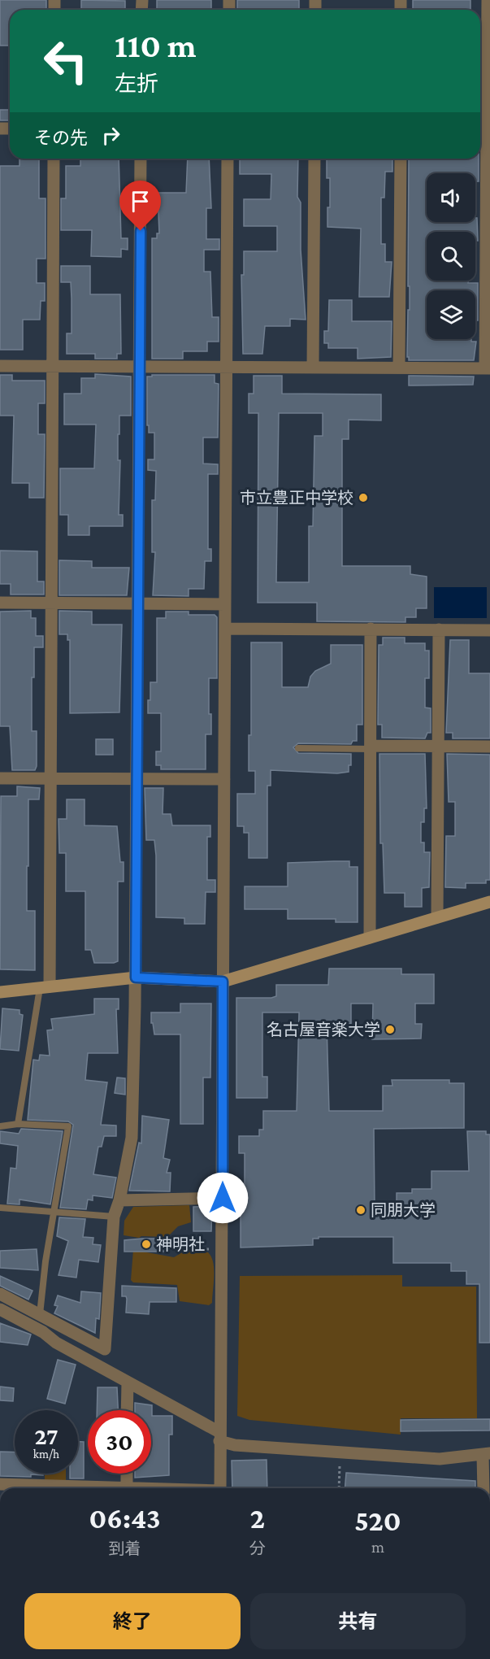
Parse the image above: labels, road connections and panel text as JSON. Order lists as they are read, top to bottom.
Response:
{
  "places": [
    "市立豊正中学校",
    "名古屋音楽大学",
    "同朋大学",
    "神明社"
  ],
  "page": {
    "turn": ["110 m", "左折"],
    "then": "その先",
    "speed": "27 km/h",
    "limit": "30",
    "eta": [
      "06:43",
      "到着",
      "2",
      "分",
      "520",
      "m"
    ],
    "buttons": ["終了", "共有"]
  }
}
